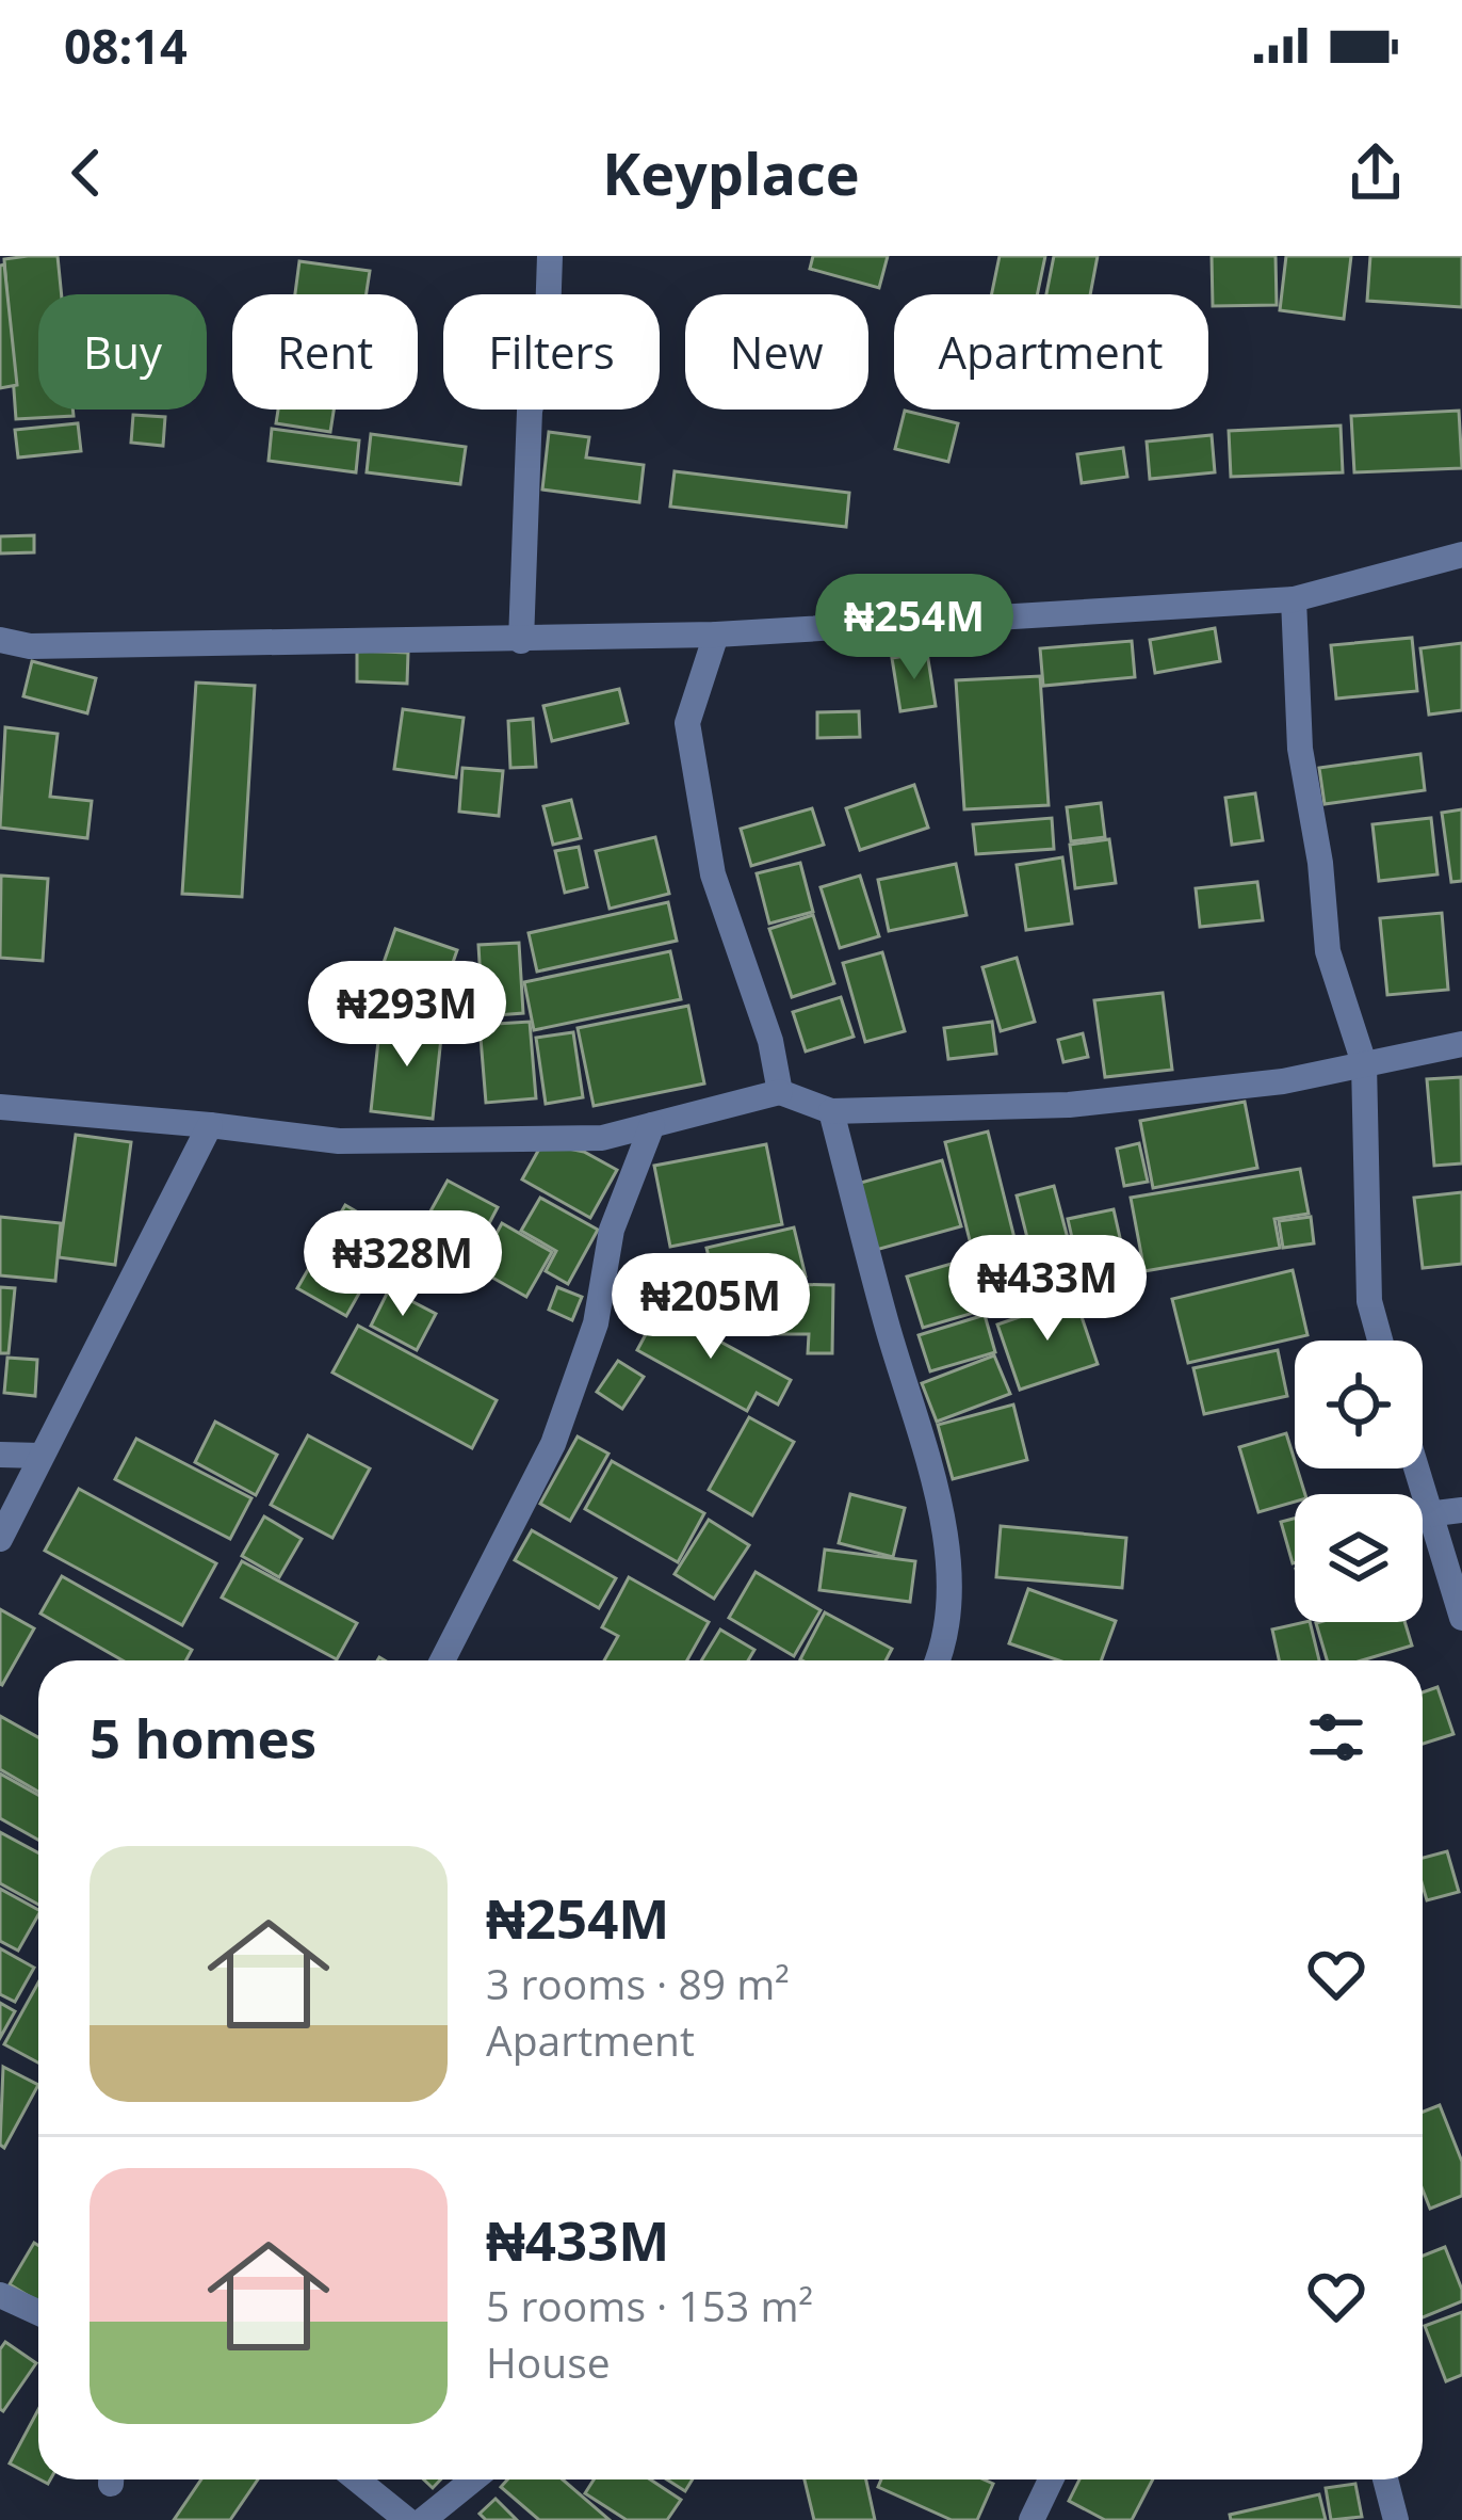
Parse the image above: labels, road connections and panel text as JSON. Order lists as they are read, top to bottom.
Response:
{
  "page": {
    "status": "08:14",
    "header": "Keyplace",
    "chip": [
      "Buy",
      "Rent",
      "Filters",
      "New",
      "Apartment"
    ],
    "price": [
      "₦254M",
      "₦293M",
      "₦328M",
      "₦433M",
      "₦205M"
    ],
    "heading": "5 homes",
    "list": [
      {
        "name": "₦254M",
        "note": "3 rooms · 89 m² · Apartment"
      },
      {
        "name": "₦433M",
        "note": "5 rooms · 153 m² · House"
      }
    ]
  }
}
